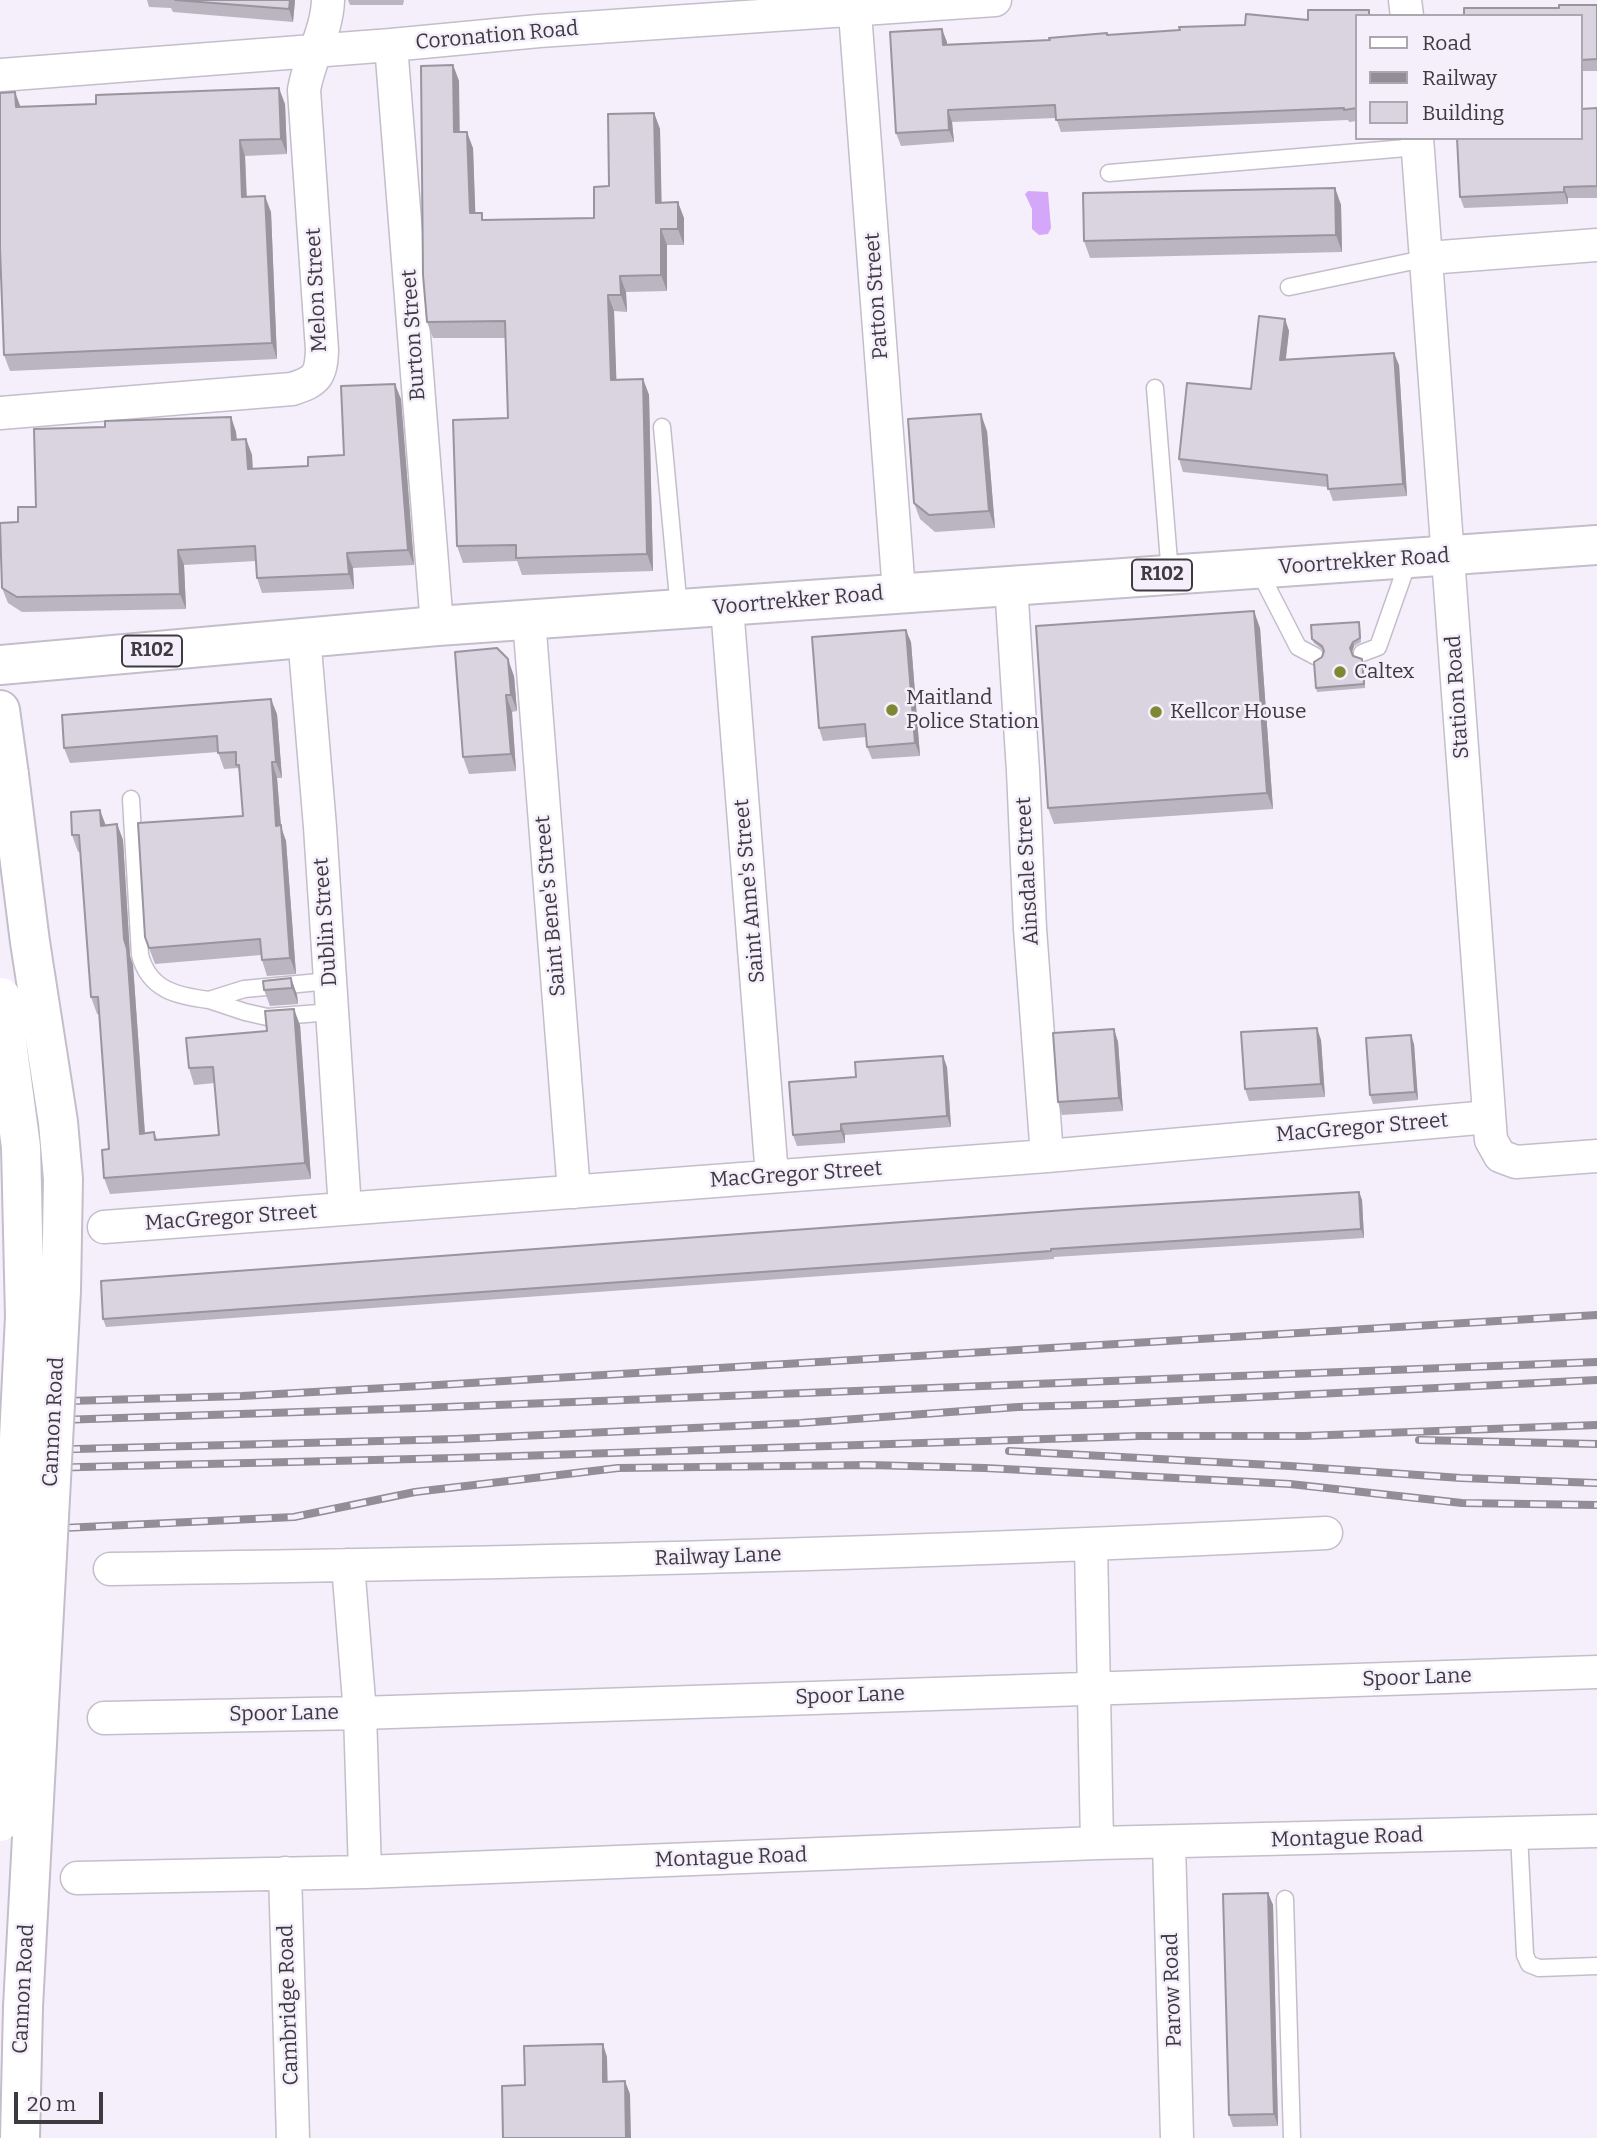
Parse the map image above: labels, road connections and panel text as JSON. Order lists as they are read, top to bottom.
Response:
{
  "streets": {
    "main road": ["Voortrekker Road", "R102", "Cannon Road"],
    "street": [
      "Coronation Road",
      "Melon Street",
      "Patton Street",
      "Burton Street",
      "Station Road",
      "Ainsdale Street",
      "Saint Anne's Street",
      "Saint Bene's Street",
      "Dublin Street",
      "MacGregor Street",
      "Railway Lane",
      "Spoor Lane",
      "Montague Road",
      "Parow Road",
      "Cambridge Road"
    ]
  },
  "crossings": [
    ["Coronation Road", "Melon Street"],
    ["Coronation Road", "Patton Street"],
    ["Coronation Road", "Burton Street"],
    ["Patton Street", "Voortrekker Road"],
    ["Burton Street", "Voortrekker Road"],
    ["Voortrekker Road", "Station Road"],
    ["Voortrekker Road", "Ainsdale Street"],
    ["Voortrekker Road", "Saint Anne's Street"],
    ["Voortrekker Road", "Saint Bene's Street"],
    ["Voortrekker Road", "Dublin Street"],
    ["Station Road", "MacGregor Street"],
    ["Ainsdale Street", "MacGregor Street"],
    ["Saint Anne's Street", "MacGregor Street"],
    ["Saint Bene's Street", "MacGregor Street"],
    ["Dublin Street", "MacGregor Street"],
    ["Montague Road", "Parow Road"],
    ["Montague Road", "Cambridge Road"]
  ],
  "places": ["Caltex", "Maitland Police Station", "Kellcor House"],
  "legend": ["Road", "Railway", "Building"],
  "scale_bar": "20 m"
}
